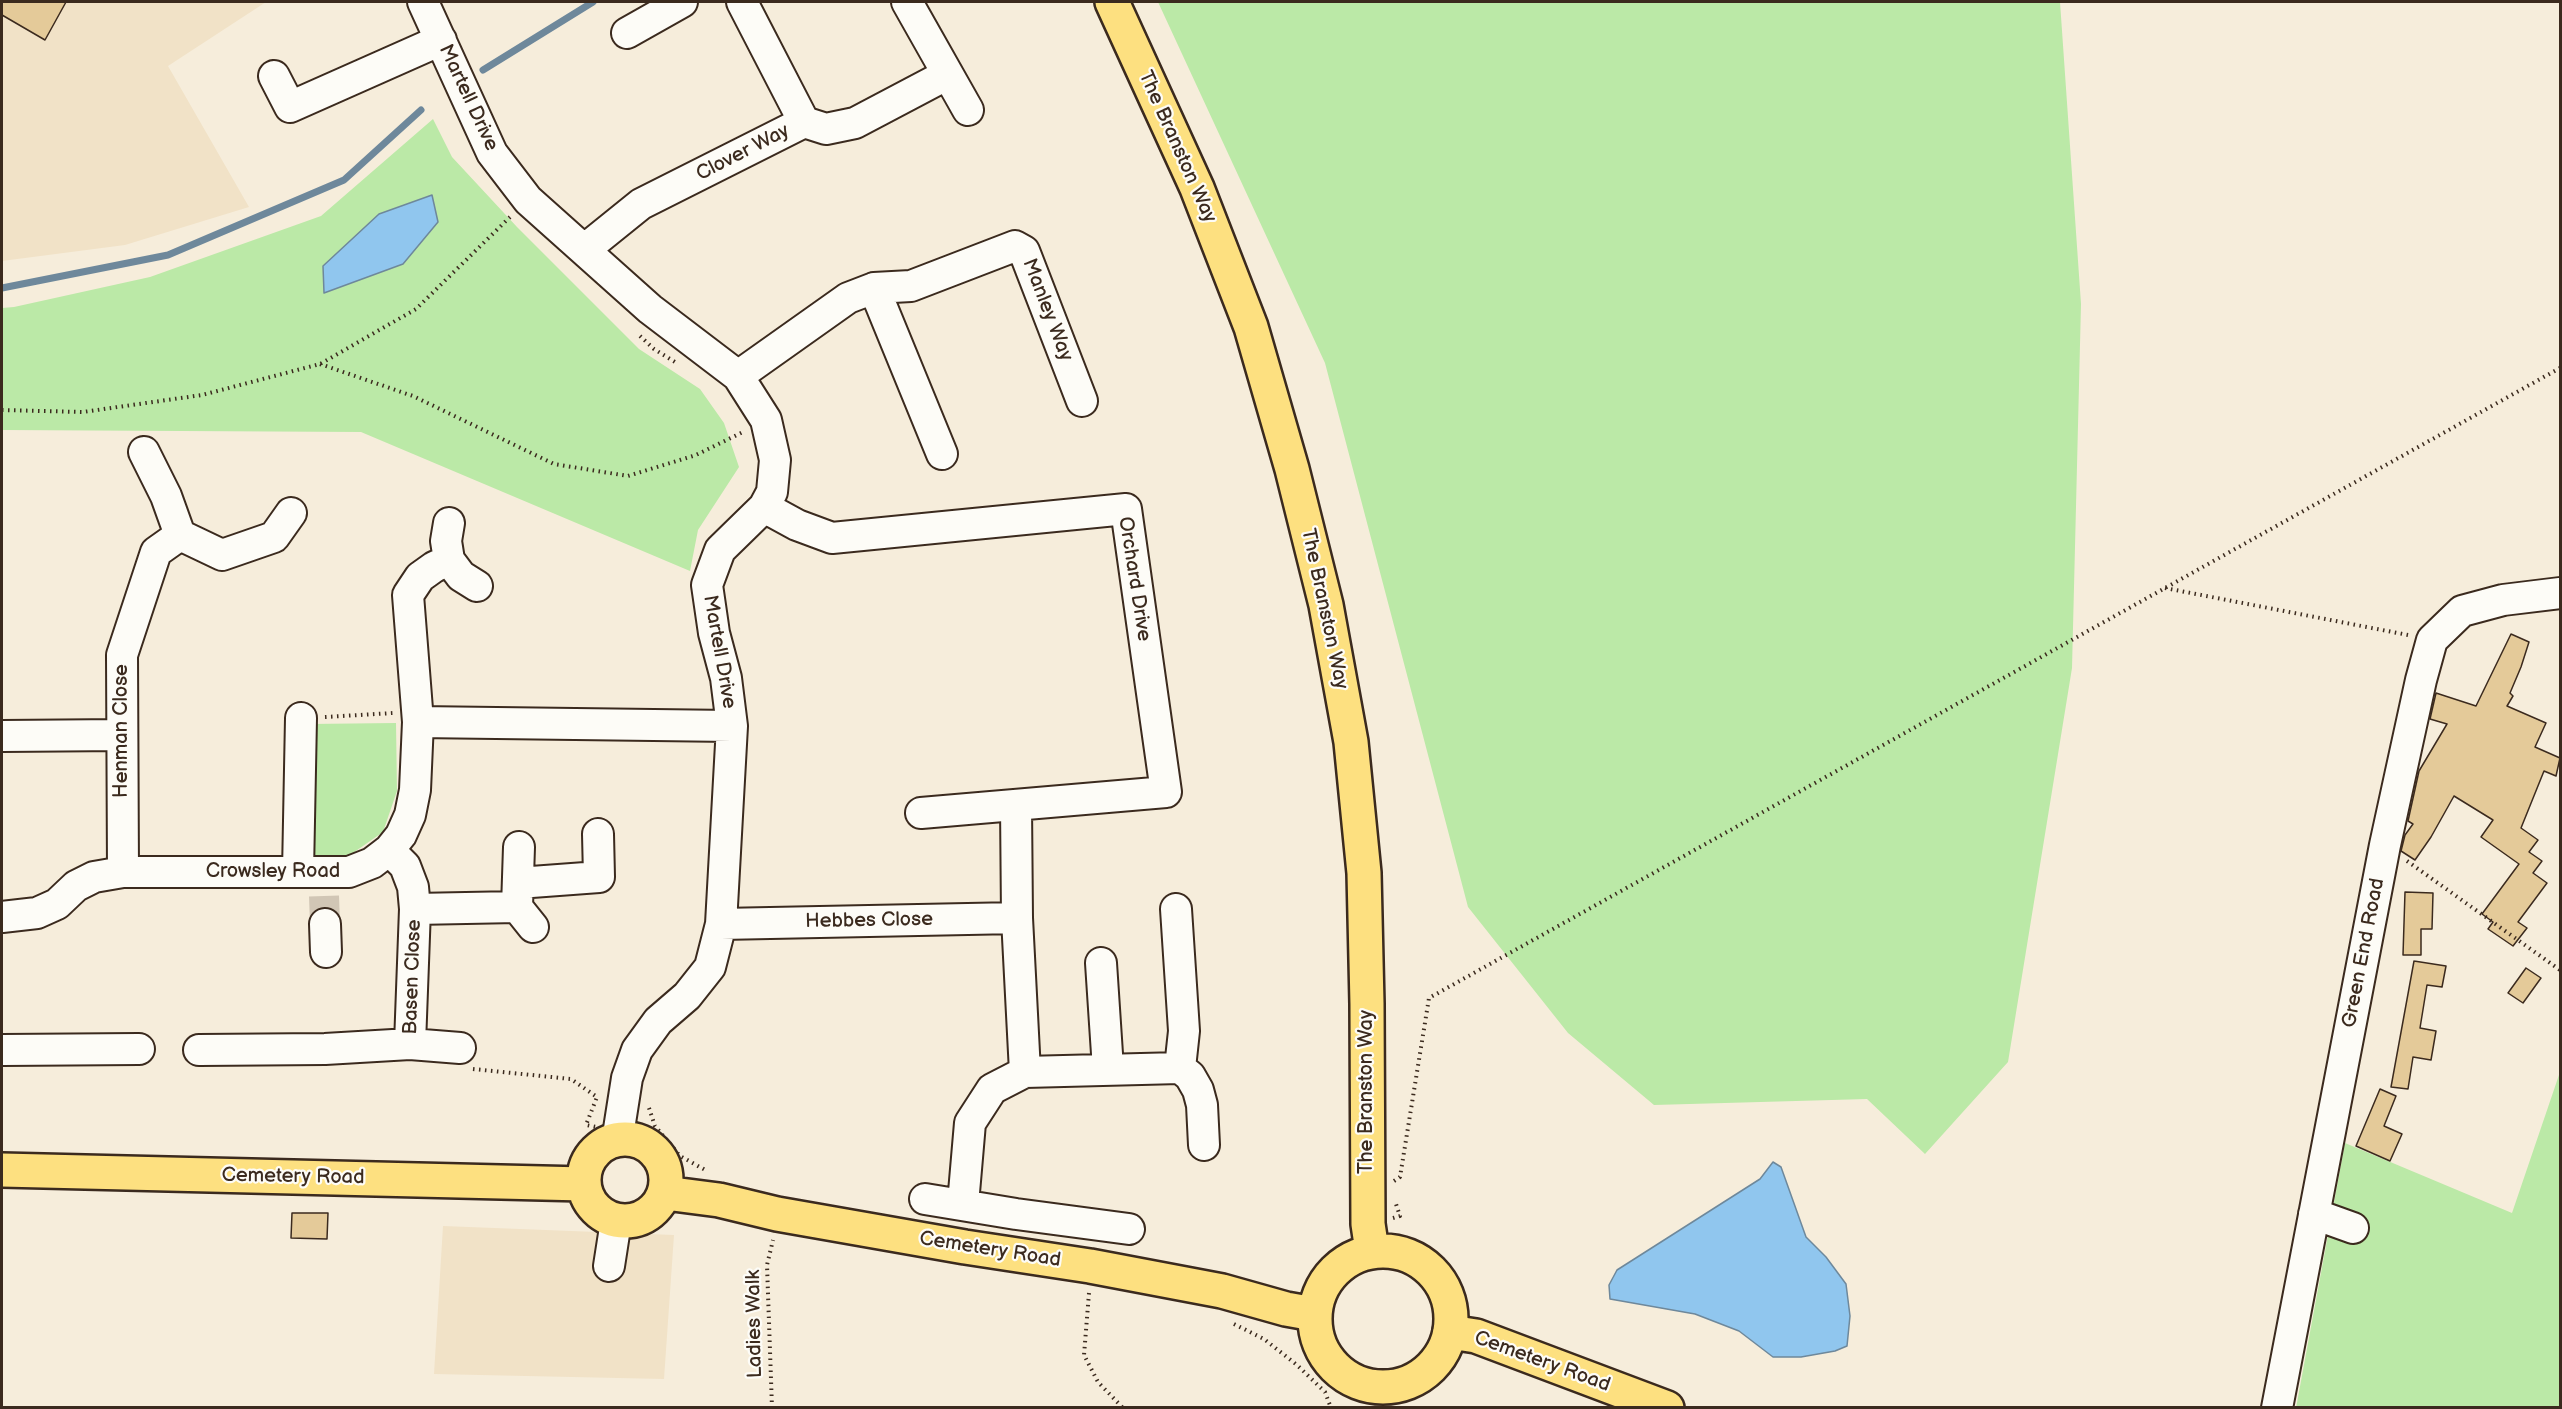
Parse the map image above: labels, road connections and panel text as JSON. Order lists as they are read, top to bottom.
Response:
{
  "streets": {
    "main road": ["The Branston Way", "Cemetery Road"],
    "street": [
      "Martell Drive",
      "Clover Way",
      "Manley Way",
      "Orchard Drive",
      "Henman Close",
      "Crowsley Road",
      "Hebbes Close",
      "Green End Road",
      "Basen Close"
    ],
    "path": ["Ladies Walk"]
  },
  "crossings": [
    ["Martell Drive", "Clover Way"],
    ["Martell Drive", "Manley Way"],
    ["Martell Drive", "Orchard Drive"],
    ["Martell Drive", "Hebbes Close"],
    ["Martell Drive", "Cemetery Road"],
    ["The Branston Way", "Cemetery Road"],
    ["Henman Close", "Crowsley Road"],
    ["Crowsley Road", "Basen Close"]
  ]
}
